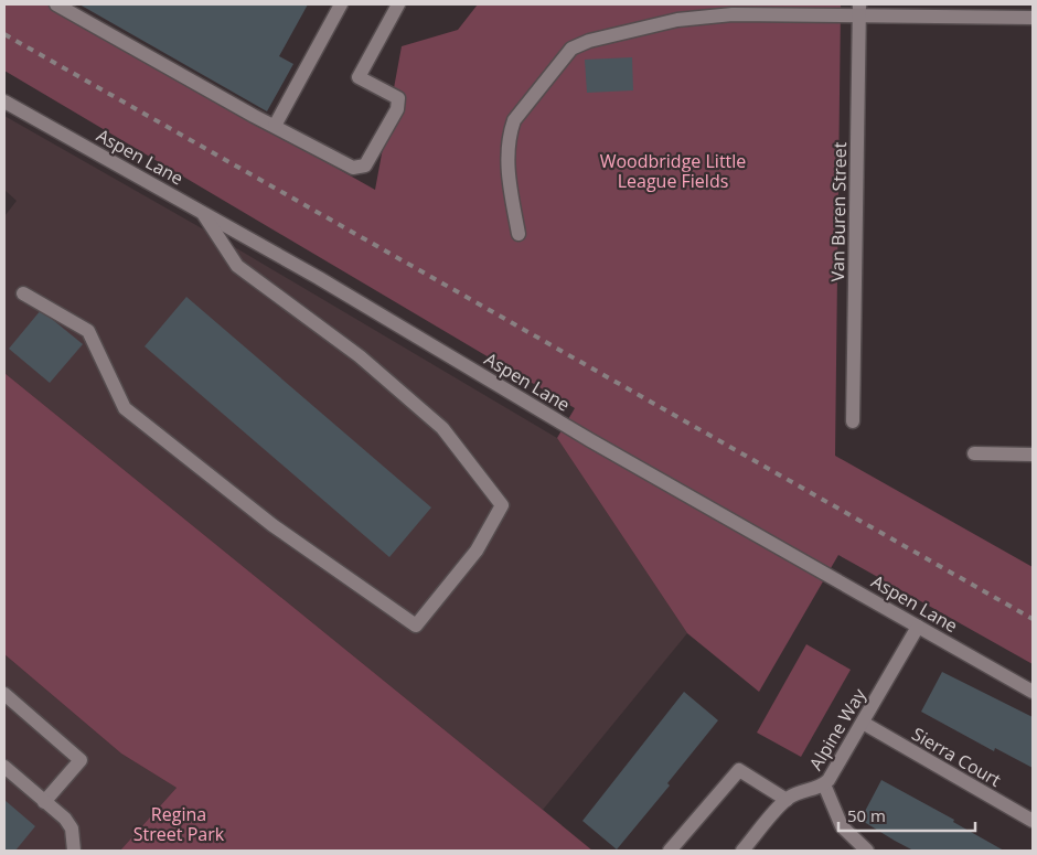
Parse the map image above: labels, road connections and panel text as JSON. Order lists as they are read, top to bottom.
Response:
{
  "streets": {
    "street": [
      "Aspen Lane",
      "Van Buren Street",
      "Alpine Way",
      "Sierra Court"
    ]
  },
  "crossings": [
    ["Aspen Lane", "Alpine Way"],
    ["Alpine Way", "Sierra Court"]
  ],
  "parks": ["Woodbridge Little League Fields", "Regina Street Park"],
  "scale_bar": "50 m"
}
